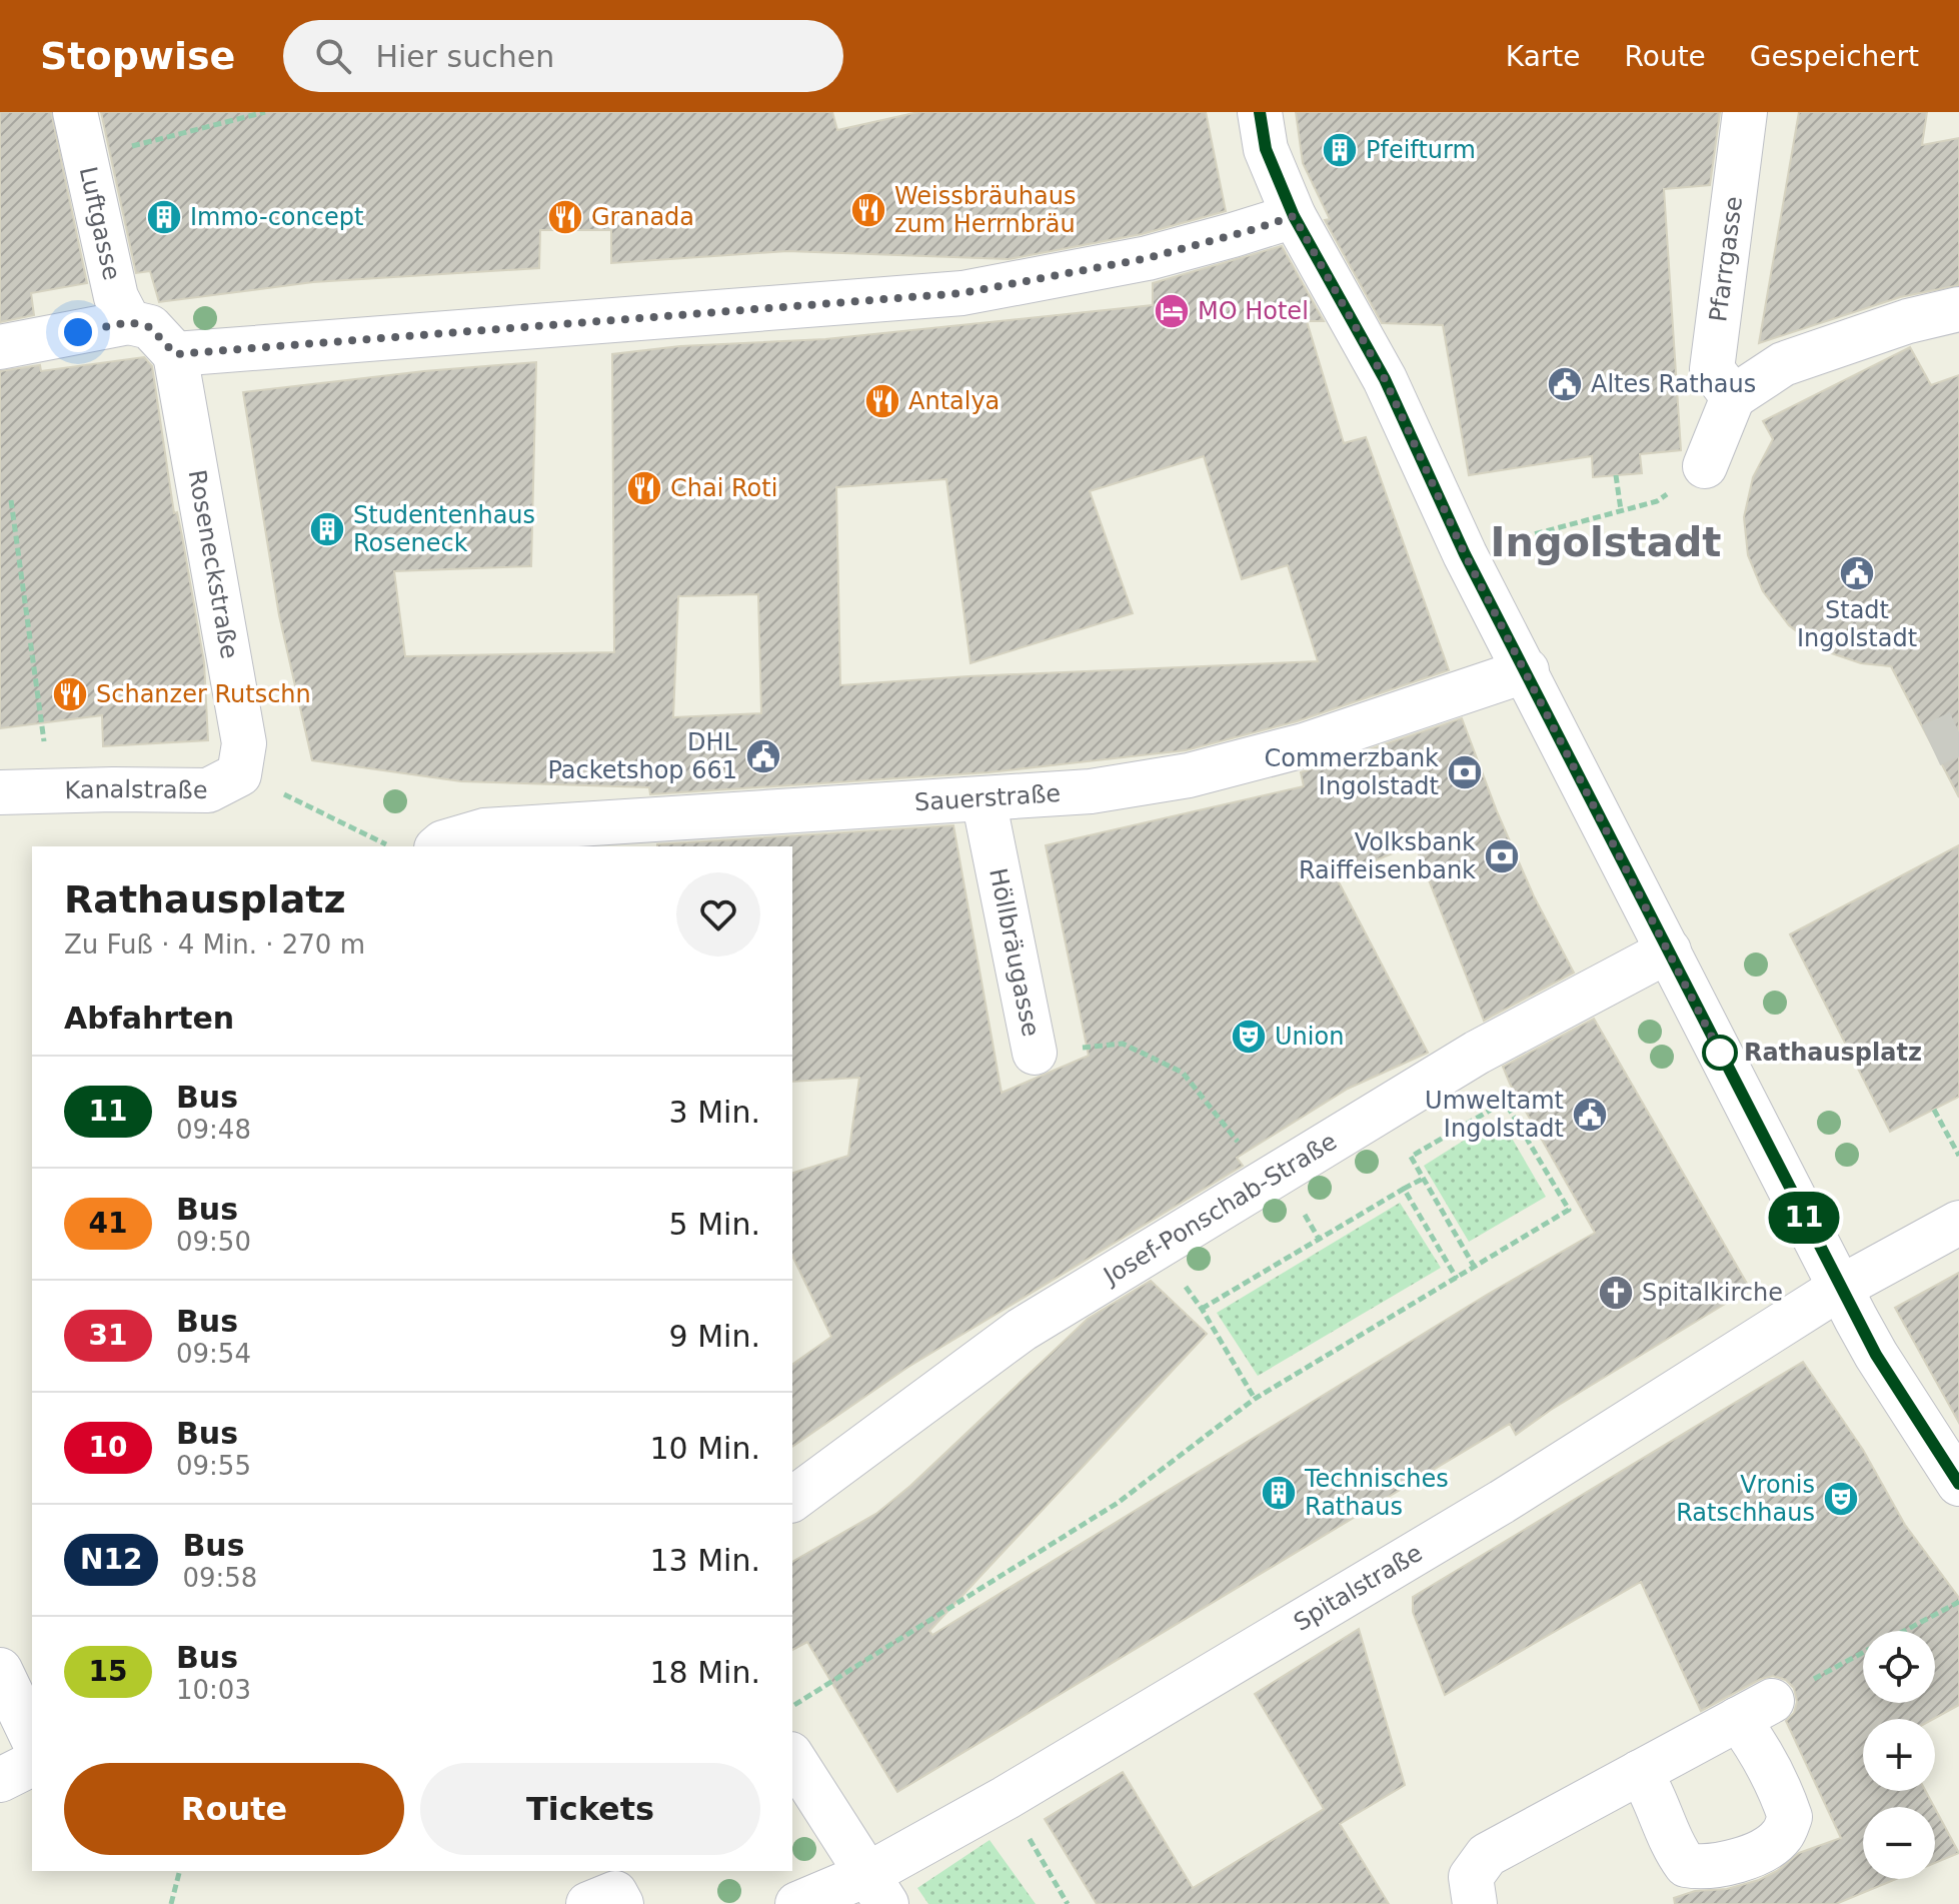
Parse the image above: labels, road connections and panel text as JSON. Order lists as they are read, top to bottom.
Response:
{
  "streets": {
    "street": [
      "Luftgasse",
      "Pfarrgasse",
      "Roseneckstraße",
      "Kanalstraße",
      "Sauerstraße",
      "Höllbräugasse",
      "Josef-Ponschab-Straße",
      "Spitalstraße"
    ]
  },
  "crossings": [
    ["Roseneckstraße", "Kanalstraße"],
    ["Sauerstraße", "Höllbräugasse"],
    ["Höllbräugasse", "Josef-Ponschab-Straße"]
  ],
  "districts": ["Ingolstadt"],
  "places": {
    "building": [
      "Pfeifturm",
      "Immo-concept",
      "Studentenhaus Roseneck",
      "Technisches Rathaus"
    ],
    "restaurant": [
      "Weissbräuhaus zum Herrnbräu",
      "Granada",
      "Antalya",
      "Chai Roti",
      "Schanzer Rutschn"
    ],
    "hotel": ["MO Hotel"],
    "public building": [
      "Altes Rathaus",
      "Stadt Ingolstadt",
      "DHL Packetshop 661",
      "Umweltamt Ingolstadt"
    ],
    "bank": ["Commerzbank Ingolstadt", "Volksbank Raiffeisenbank"],
    "theatre": ["Union", "Vronis Ratschhaus"],
    "other": ["Rathausplatz"],
    "church": ["Spitalkirche"]
  },
  "lines": ["bus line 11"],
  "page": {
    "header": "Stopwise",
    "search": "Hier suchen",
    "nav": ["Karte", "Route", "Gespeichert"],
    "on_map": "11",
    "heading": [
      ["Rathausplatz", "Zu Fuß · 4 Min. · 270 m"],
      "Abfahrten"
    ],
    "list": [
      {
        "mark": "11",
        "name": "Bus",
        "note": "09:48",
        "value": "3 Min."
      },
      {
        "mark": "41",
        "name": "Bus",
        "note": "09:50",
        "value": "5 Min."
      },
      {
        "mark": "31",
        "name": "Bus",
        "note": "09:54",
        "value": "9 Min."
      },
      {
        "mark": "10",
        "name": "Bus",
        "note": "09:55",
        "value": "10 Min."
      },
      {
        "mark": "N12",
        "name": "Bus",
        "note": "09:58",
        "value": "13 Min."
      },
      {
        "mark": "15",
        "name": "Bus",
        "note": "10:03",
        "value": "18 Min."
      }
    ],
    "map_buttons": ["+", "−"],
    "buttons": ["Route", "Tickets"]
  }
}
